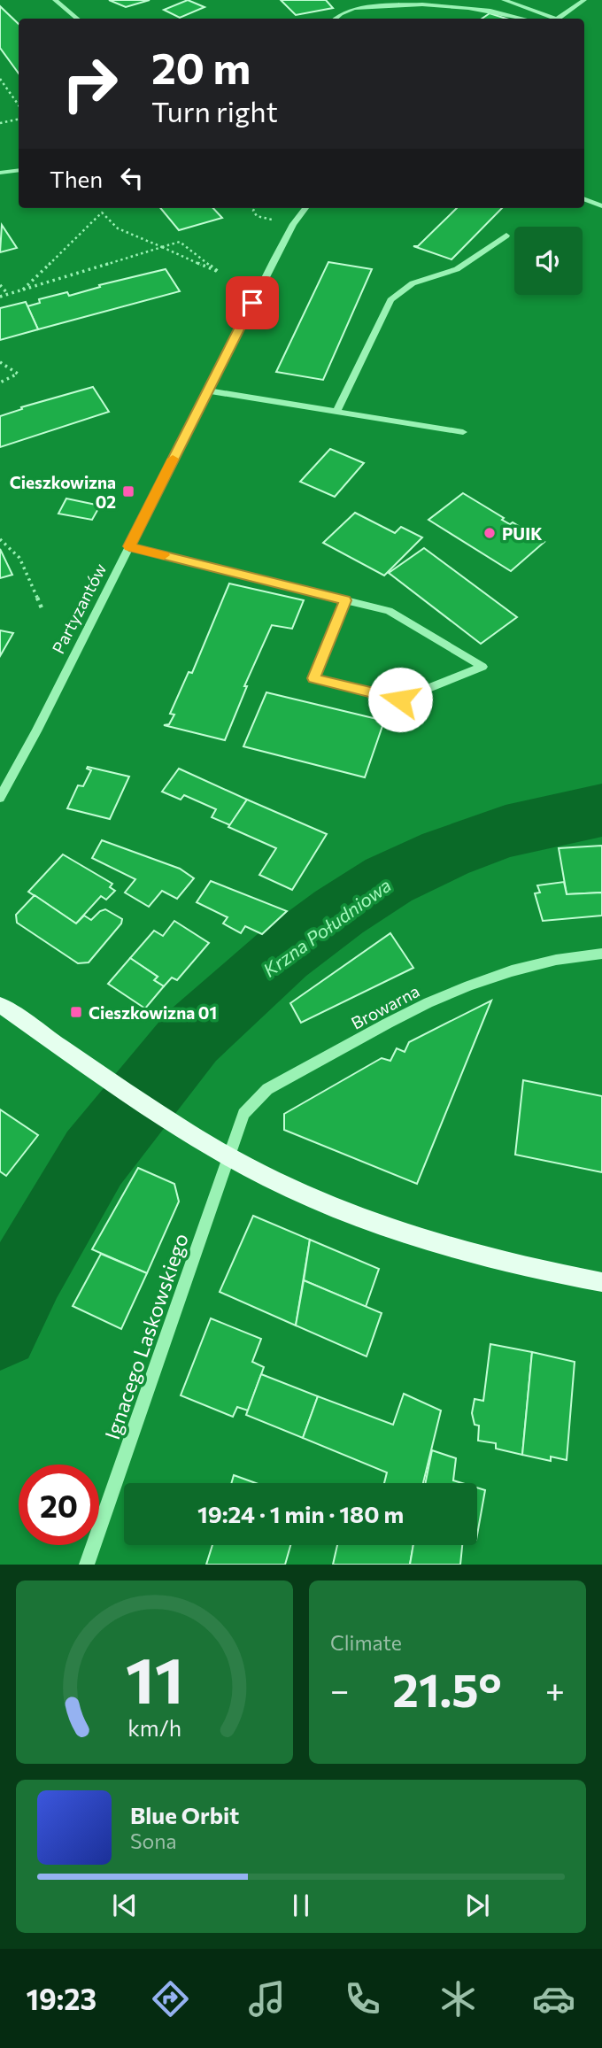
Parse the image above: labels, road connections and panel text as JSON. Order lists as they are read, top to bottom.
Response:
{
  "streets": {
    "street": ["Partyzantów", "Browarna", "Ignacego Laskowskiego"]
  },
  "crossings": [
    ["Browarna", "Ignacego Laskowskiego"]
  ],
  "water": ["Krzna Południowa"],
  "places": {
    "transit": ["Cieszkowizna 02", "Cieszkowizna 01"],
    "other": ["PUIK"]
  },
  "page": {
    "turn": ["20 m", "Turn right"],
    "then": "Then",
    "limit": "20",
    "trip": "19:24 · 1 min · 180 m",
    "tile": "Climate",
    "heat": ["−", "21.5°", "+"],
    "song": ["Blue Orbit", "Sona"],
    "tabs": "19:23",
    "gauge": ["11", "km/h"]
  }
}
